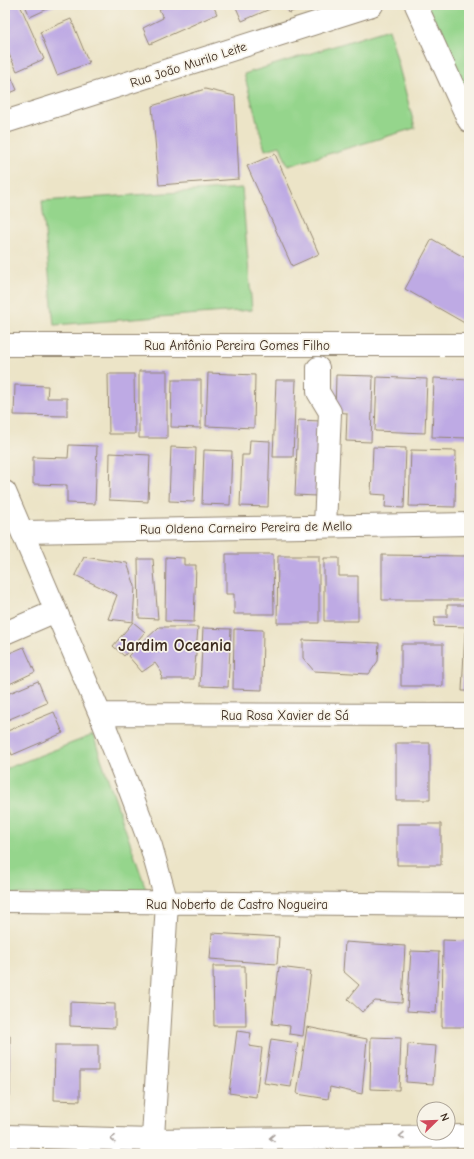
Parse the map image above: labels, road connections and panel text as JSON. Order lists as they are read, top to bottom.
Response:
{
  "streets": {
    "street": [
      "Rua João Murilo Leite",
      "Rua Antônio Pereira Gomes Filho",
      "Rua Oldena Carneiro Pereira de Mello",
      "Rua Rosa Xavier de Sá",
      "Rua Noberto de Castro Nogueira"
    ]
  },
  "districts": ["Jardim Oceania"],
  "north": "top right"
}
